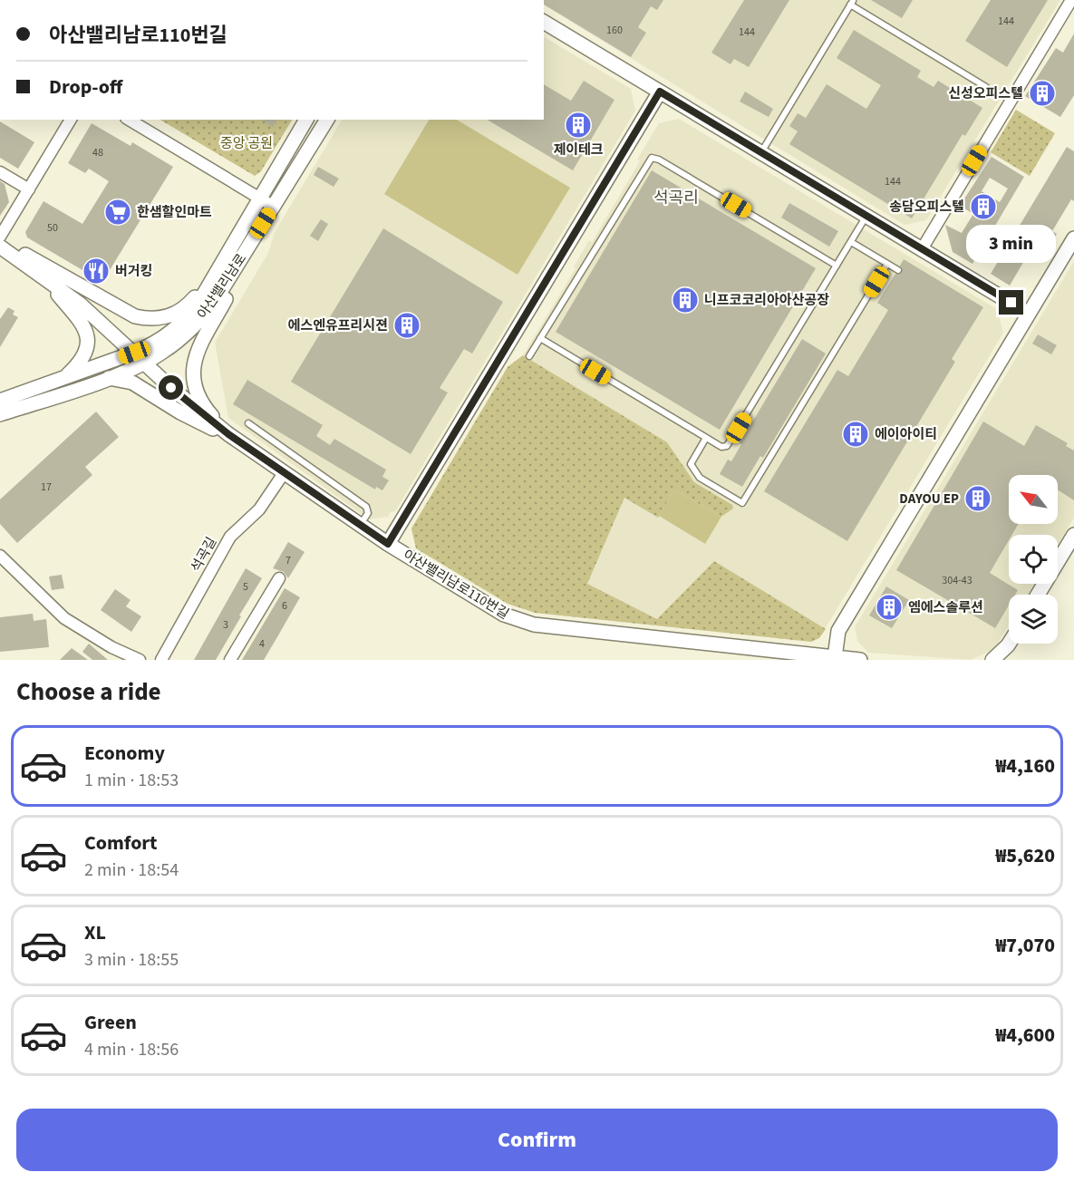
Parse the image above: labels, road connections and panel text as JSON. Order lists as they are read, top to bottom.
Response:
{
  "streets": {
    "street": ["아산밸리남로", "석곡길", "아산밸리남로110번길"]
  },
  "crossings": [
    ["아산밸리남로", "아산밸리남로110번길"],
    ["석곡길", "아산밸리남로110번길"]
  ],
  "districts": ["석곡리"],
  "parks": ["중앙 공원"],
  "places": {
    "building": [
      "신성오피스텔",
      "제이테크",
      "송담오피스텔",
      "니프코코리아아산공장",
      "에스엔유프리시젼",
      "에이아이티",
      "DAYOU EP",
      "엠에스솔루션"
    ],
    "supermarket": ["한샘할인마트"],
    "restaurant": ["버거킹"]
  },
  "house_numbers": [
    "144",
    "160",
    "144",
    "48",
    "144",
    "50",
    "17",
    "7",
    "304-43",
    "5",
    "6",
    "3",
    "4"
  ],
  "north": "top left",
  "page": {
    "banner": ["아산밸리남로110번길", "Drop-off"],
    "bubble": "3 min",
    "heading": "Choose a ride",
    "list": [
      {
        "name": "Economy",
        "note": "1 min · 18:53",
        "value": "₩4,160"
      },
      {
        "name": "Comfort",
        "note": "2 min · 18:54",
        "value": "₩5,620"
      },
      {
        "name": "XL",
        "note": "3 min · 18:55",
        "value": "₩7,070"
      },
      {
        "name": "Green",
        "note": "4 min · 18:56",
        "value": "₩4,600"
      }
    ],
    "buttons": "Confirm"
  }
}
